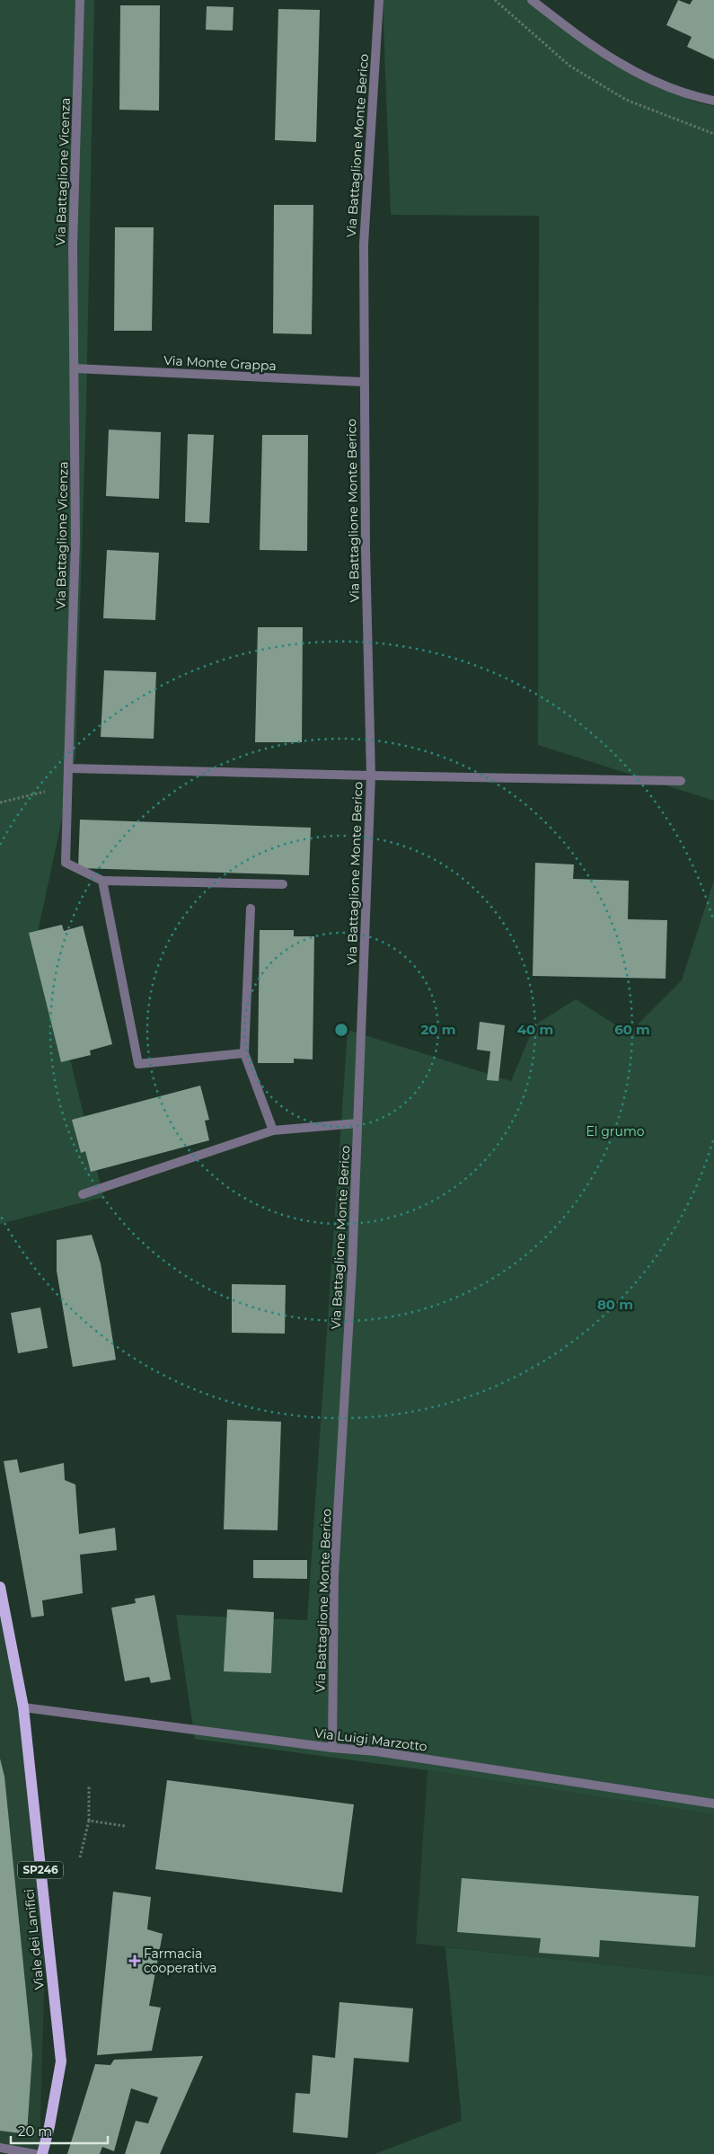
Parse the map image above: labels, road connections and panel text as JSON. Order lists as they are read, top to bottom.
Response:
{
  "streets": {
    "main road": ["SP246", "Viale dei Lanifici"],
    "street": [
      "Via Battaglione Monte Berico",
      "Via Battaglione Vicenza",
      "Via Monte Grappa",
      "Via Luigi Marzotto"
    ]
  },
  "crossings": [
    ["Via Battaglione Monte Berico", "Via Monte Grappa"],
    ["Via Battaglione Monte Berico", "Via Luigi Marzotto"],
    ["Via Battaglione Vicenza", "Via Monte Grappa"],
    ["Via Luigi Marzotto", "Viale dei Lanifici"]
  ],
  "parks": ["El grumo"],
  "places": {
    "health": ["Farmacia cooperativa"]
  },
  "scale_bar": "20 m",
  "rings": [
    "20 m",
    "40 m",
    "60 m",
    "80 m"
  ]
}
